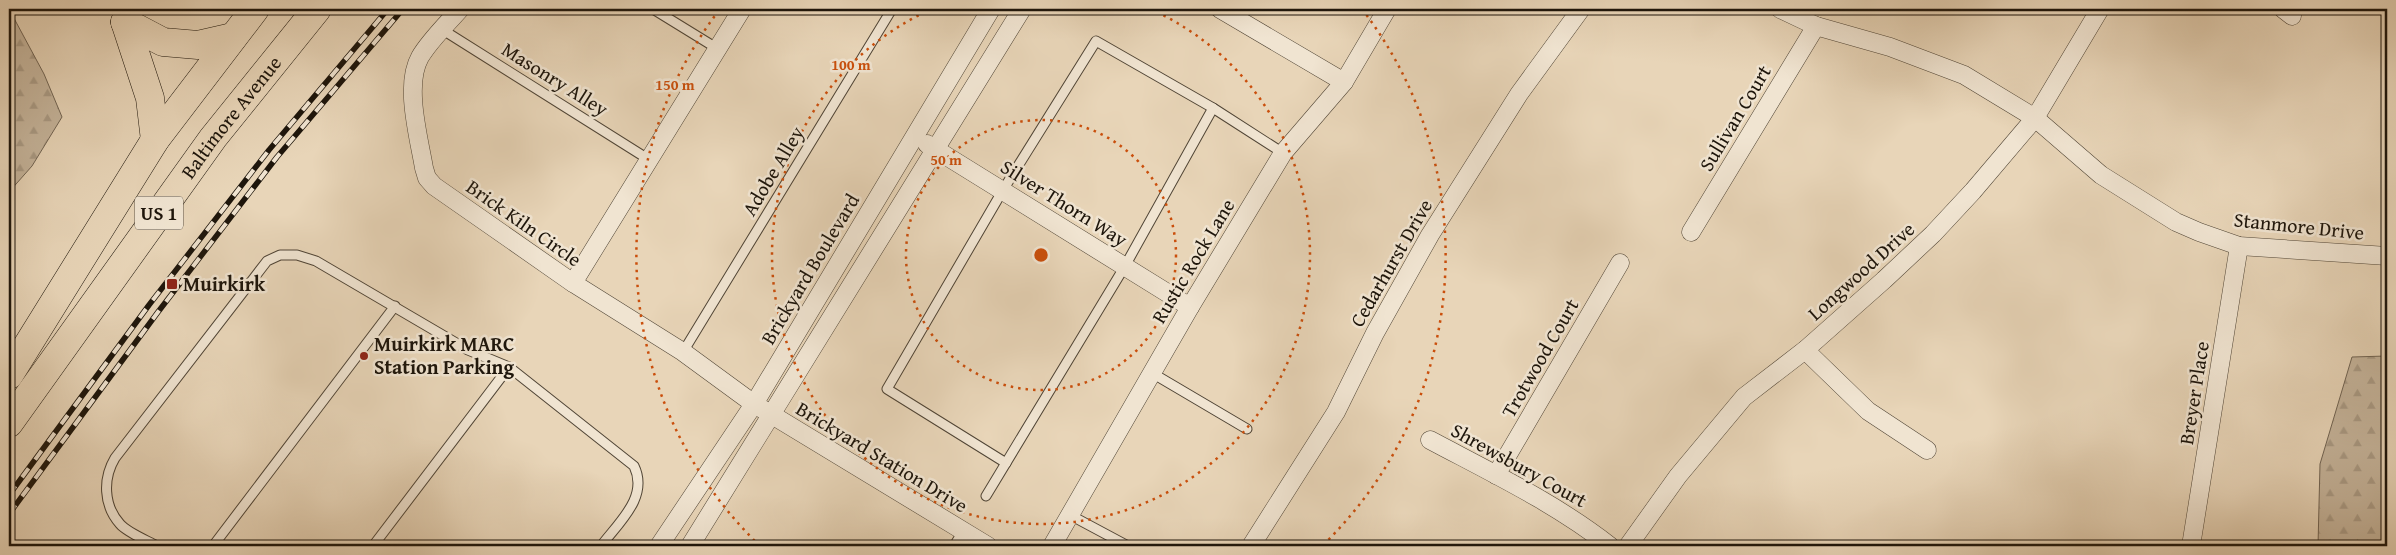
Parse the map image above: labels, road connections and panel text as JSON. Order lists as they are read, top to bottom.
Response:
{
  "streets": {
    "main road": ["Baltimore Avenue", "US 1"],
    "street": [
      "Sullivan Court",
      "Silver Thorn Way",
      "Brick Kiln Circle",
      "Stanmore Drive",
      "Rustic Rock Lane",
      "Cedarhurst Drive",
      "Brickyard Boulevard",
      "Longwood Drive",
      "Trotwood Court",
      "Breyer Place",
      "Brickyard Station Drive",
      "Shrewsbury Court"
    ],
    "lane": ["Masonry Alley", "Adobe Alley"]
  },
  "crossings": [
    ["Masonry Alley", "Brick Kiln Circle"],
    ["Sullivan Court", "Stanmore Drive"],
    ["Adobe Alley", "Brick Kiln Circle"],
    ["Silver Thorn Way", "Rustic Rock Lane"],
    ["Silver Thorn Way", "Brickyard Boulevard"],
    ["Brick Kiln Circle", "Brickyard Boulevard"],
    ["Brick Kiln Circle", "Brickyard Station Drive"],
    ["Stanmore Drive", "Longwood Drive"],
    ["Stanmore Drive", "Breyer Place"],
    ["Brickyard Boulevard", "Brickyard Station Drive"],
    ["Trotwood Court", "Shrewsbury Court"]
  ],
  "places": {
    "transit": ["Muirkirk"],
    "other": ["Muirkirk MARC Station Parking"]
  },
  "rings": ["100 m", "150 m", "50 m"]
}
